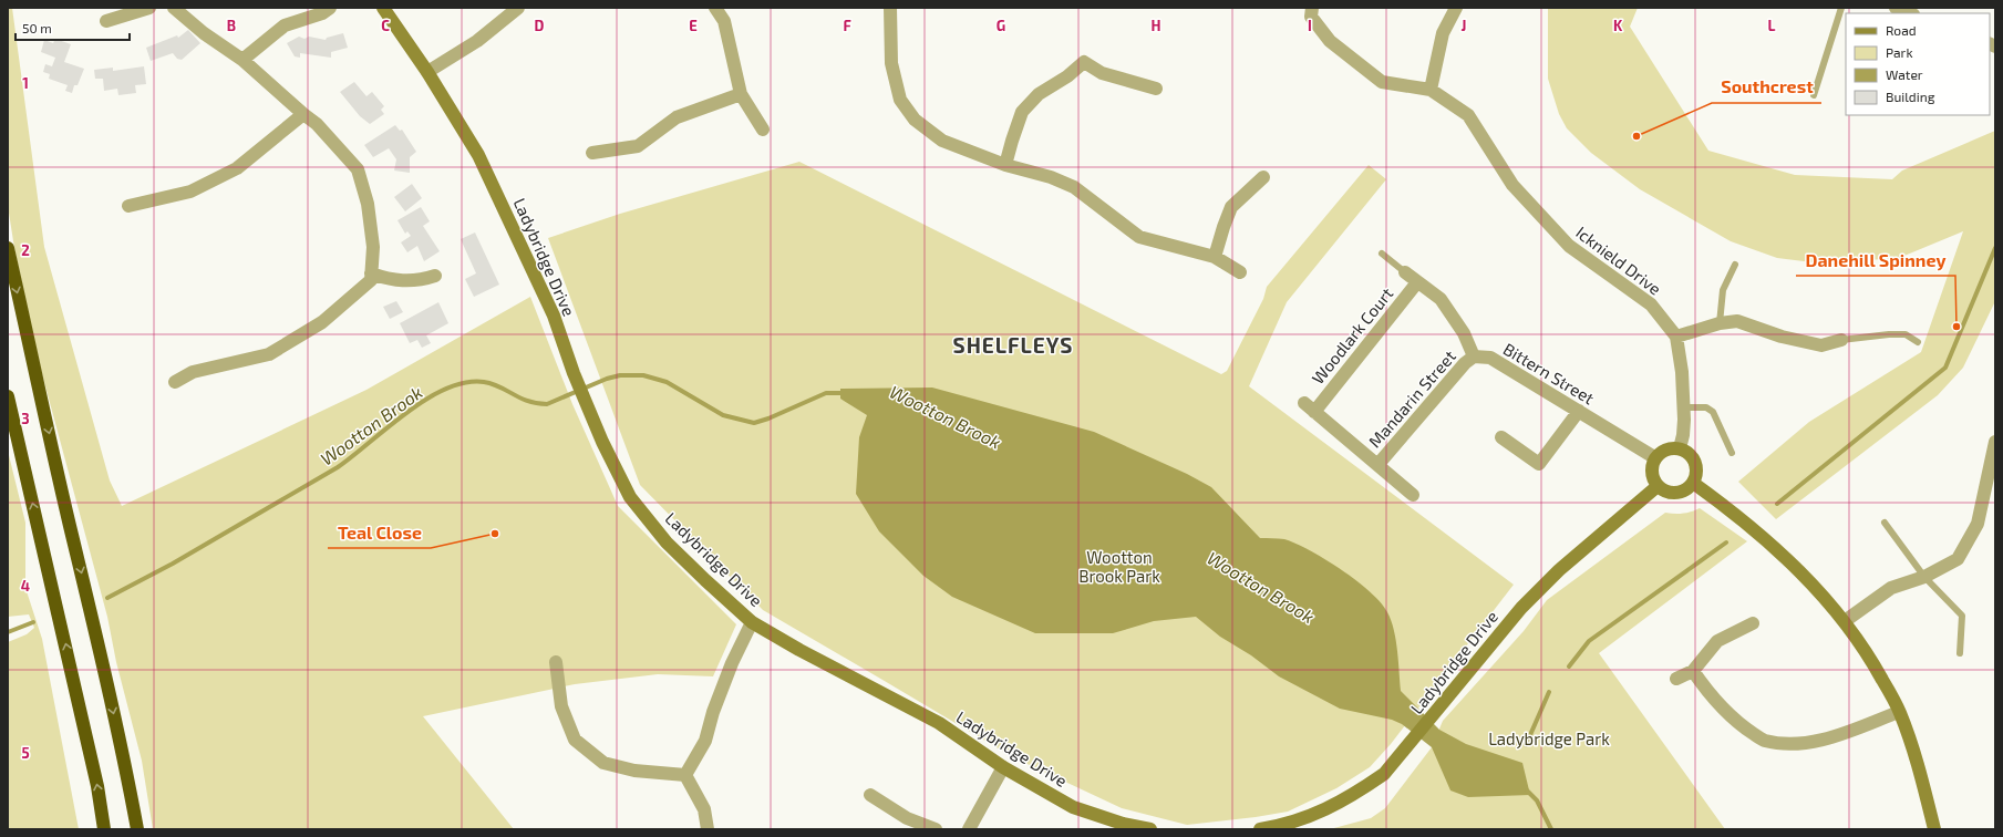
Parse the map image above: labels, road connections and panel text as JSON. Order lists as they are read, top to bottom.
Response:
{
  "streets": {
    "street": [
      "Ladybridge Drive",
      "Icknield Drive",
      "Woodlark Court",
      "Bittern Street",
      "Mandarin Street"
    ]
  },
  "crossings": [
    ["Ladybridge Drive", "Bittern Street"],
    ["Woodlark Court", "Mandarin Street"],
    ["Bittern Street", "Mandarin Street"]
  ],
  "districts": ["SHELFLEYS"],
  "water": ["Wootton Brook"],
  "parks": ["Wootton Brook Park", "Ladybridge Park"],
  "places": ["Southcrest", "Danehill Spinney", "Teal Close"],
  "legend": [
    "Road",
    "Park",
    "Water",
    "Building"
  ],
  "scale_bar": "50 m",
  "grid": {
    "columns": [
      "B",
      "C",
      "D",
      "E",
      "F",
      "G",
      "H",
      "I",
      "J",
      "K",
      "L"
    ],
    "rows": [
      "1",
      "2",
      "3",
      "4",
      "5"
    ]
  }
}
